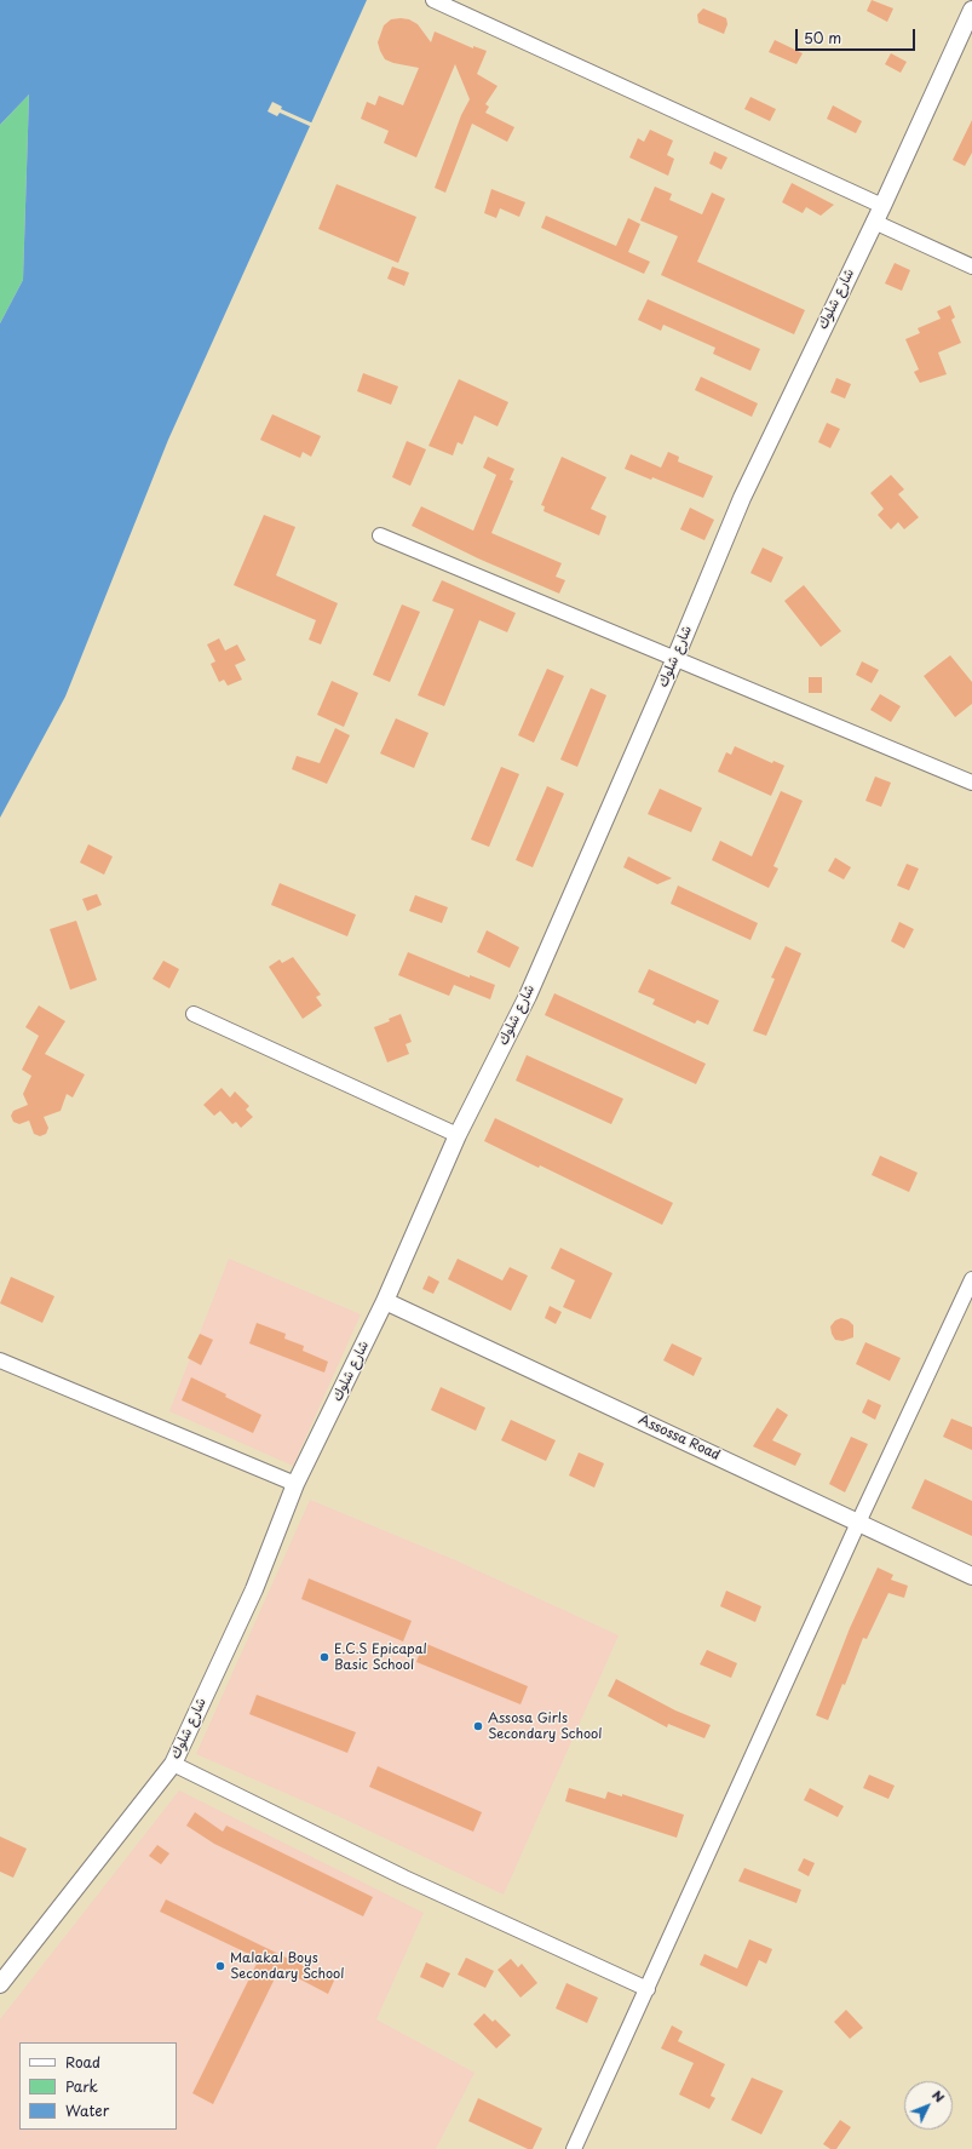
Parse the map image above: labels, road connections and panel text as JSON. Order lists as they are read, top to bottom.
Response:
{
  "streets": {
    "street": ["شارع شلوك", "Assossa Road"]
  },
  "crossings": [
    ["شارع شلوك", "Assossa Road"]
  ],
  "places": ["E.C.S Epicapal Basic School", "Assosa Girls Secondary School", "Malakal Boys Secondary School"],
  "legend": ["Road", "Park", "Water"],
  "scale_bar": "50 m",
  "north": "top right"
}
